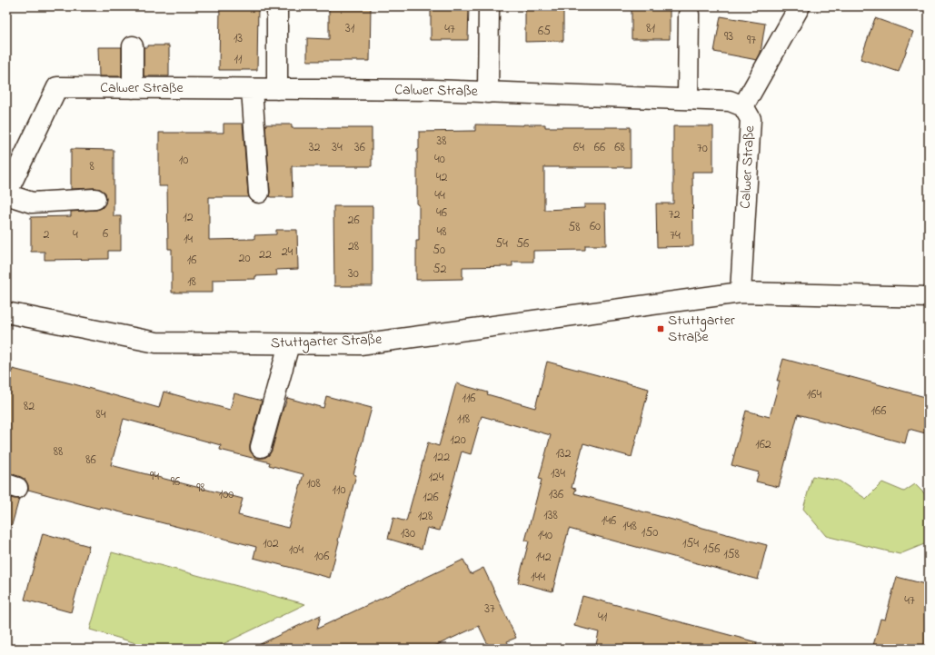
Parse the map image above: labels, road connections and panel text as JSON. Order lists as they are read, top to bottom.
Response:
{
  "streets": {
    "street": ["Calwer Straße", "Stuttgarter Straße"]
  },
  "crossings": [
    ["Calwer Straße", "Stuttgarter Straße"]
  ],
  "places": {
    "transit": ["Stuttgarter Straße"]
  },
  "house_numbers": [
    "31",
    "81",
    "47",
    "65",
    "93",
    "13",
    "97",
    "11",
    "38",
    "32",
    "34",
    "36",
    "64",
    "66",
    "68",
    "70",
    "40",
    "10",
    "8",
    "42",
    "44",
    "46",
    "72",
    "12",
    "26",
    "60",
    "58",
    "48",
    "6",
    "2",
    "4",
    "74",
    "14",
    "54",
    "56",
    "28",
    "50",
    "24",
    "22",
    "20",
    "16",
    "52",
    "30",
    "18",
    "164",
    "116",
    "82",
    "166",
    "84",
    "118",
    "120",
    "162",
    "88",
    "132",
    "122",
    "86",
    "134",
    "94",
    "124",
    "96",
    "108",
    "98",
    "110",
    "100",
    "136",
    "126",
    "138",
    "128",
    "146",
    "148",
    "150",
    "130",
    "140",
    "102",
    "154",
    "156",
    "104",
    "158",
    "106",
    "142",
    "144",
    "47",
    "37",
    "41"
  ]
}
